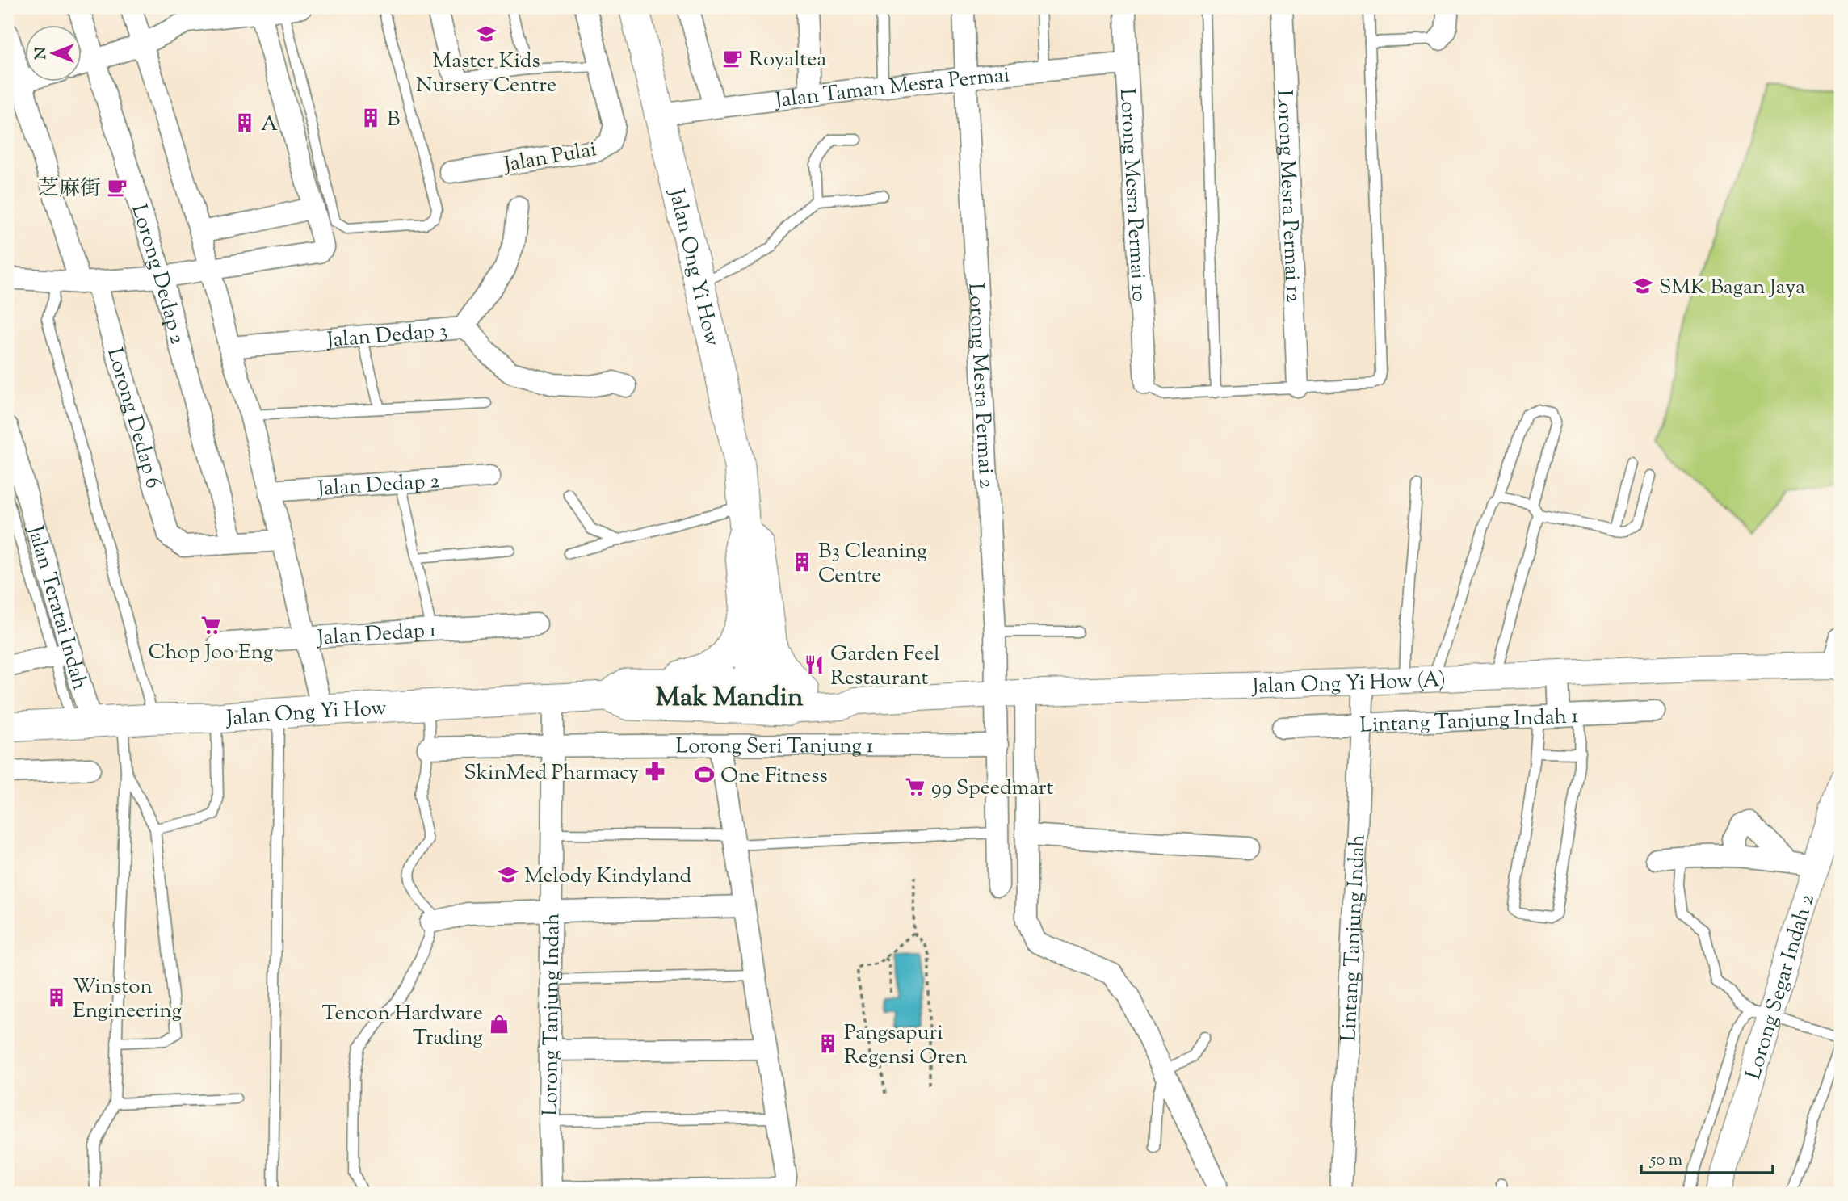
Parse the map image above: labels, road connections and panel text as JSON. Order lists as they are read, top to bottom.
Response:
{
  "streets": {
    "main road": ["Jalan Ong Yi How"],
    "street": [
      "Jalan Taman Mesra Permai",
      "Jalan Pulai",
      "Lorong Mesra Permai 10",
      "Lorong Mesra Permai 12",
      "Lorong Dedap 2",
      "Jalan Dedap 3",
      "Lorong Mesra Permai 2",
      "Lorong Dedap 6",
      "Jalan Dedap 2",
      "Jalan Teratai Indah",
      "Jalan Dedap 1",
      "Jalan Ong Yi How (A)",
      "Lintang Tanjung Indah 1",
      "Lorong Seri Tanjung 1",
      "Lintang Tanjung Indah",
      "Lorong Segar Indah 2",
      "Lorong Tanjung Indah"
    ]
  },
  "crossings": [
    ["Jalan Taman Mesra Permai", "Lorong Mesra Permai 10"],
    ["Jalan Taman Mesra Permai", "Jalan Ong Yi How"],
    ["Jalan Taman Mesra Permai", "Lorong Mesra Permai 2"],
    ["Jalan Ong Yi How", "Jalan Teratai Indah"],
    ["Jalan Ong Yi How", "Jalan Ong Yi How (A)"],
    ["Jalan Ong Yi How", "Lorong Tanjung Indah"],
    ["Lorong Dedap 2", "Lorong Dedap 6"],
    ["Lorong Mesra Permai 2", "Jalan Ong Yi How (A)"],
    ["Lorong Mesra Permai 2", "Lorong Seri Tanjung 1"],
    ["Jalan Ong Yi How (A)", "Lintang Tanjung Indah"],
    ["Lintang Tanjung Indah 1", "Lintang Tanjung Indah"],
    ["Lorong Seri Tanjung 1", "Lorong Tanjung Indah"]
  ],
  "districts": ["Mak Mandin"],
  "places": {
    "school or university": ["Master Kids Nursery Centre", "SMK Bagan Jaya", "Melody Kindyland"],
    "cafe": ["Royaltea", "芝麻街"],
    "building": [
      "B",
      "A",
      "B3 Cleaning Centre",
      "Winston Engineering",
      "Pangsapuri Regensi Oren"
    ],
    "supermarket": ["Chop Joo Eng", "99 Speedmart"],
    "restaurant": ["Garden Feel Restaurant"],
    "pharmacy": ["SkinMed Pharmacy"],
    "sports": ["One Fitness"],
    "shop": ["Tencon Hardware Trading"]
  },
  "scale_bar": "50 m",
  "north": "left"
}
